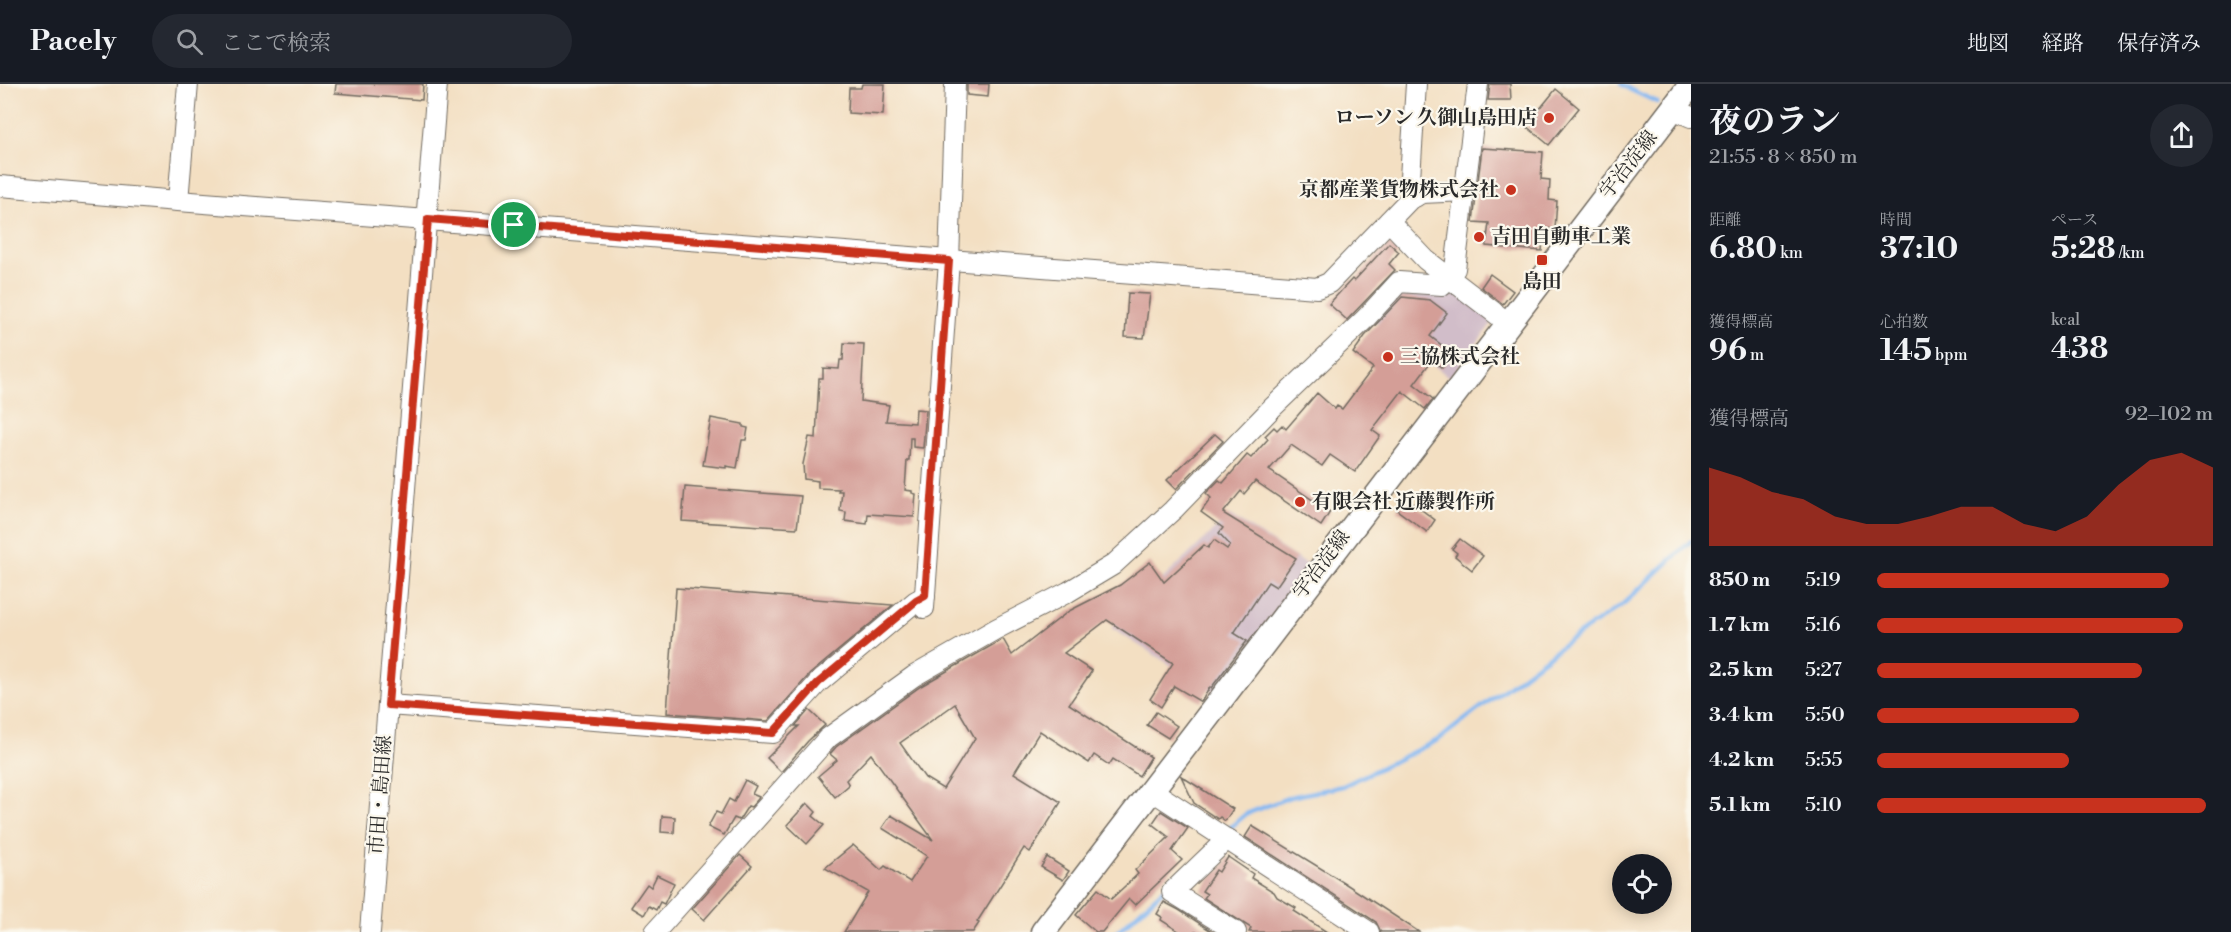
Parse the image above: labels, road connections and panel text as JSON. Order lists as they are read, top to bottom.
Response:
{
  "streets": {
    "main road": ["宇治淀線"],
    "street": ["市田・島田線"]
  },
  "places": {
    "other": [
      "ローソン 久御山島田店",
      "京都産業貨物株式会社",
      "吉田自動車工業",
      "三協株式会社",
      "有限会社 近藤製作所"
    ],
    "transit": ["島田"]
  },
  "page": {
    "header": "Pacely",
    "search": "ここで検索",
    "nav": ["地図", "経路", "保存済み"],
    "heading": ["夜のラン", "21:55 · 8 × 850 m"],
    "stats": [
      ["距離", "6.80 km"],
      ["時間", "37:10"],
      ["ペース", "5:28 /km"],
      ["獲得標高", "96 m"],
      ["心拍数", "145 bpm"],
      ["kcal", "438"]
    ],
    "chart": ["獲得標高", "92–102 m"],
    "list": [
      {
        "name": "850 m",
        "note": "5:19"
      },
      {
        "name": "1.7 km",
        "note": "5:16"
      },
      {
        "name": "2.5 km",
        "note": "5:27"
      },
      {
        "name": "3.4 km",
        "note": "5:50"
      },
      {
        "name": "4.2 km",
        "note": "5:55"
      },
      {
        "name": "5.1 km",
        "note": "5:10"
      }
    ]
  }
}
